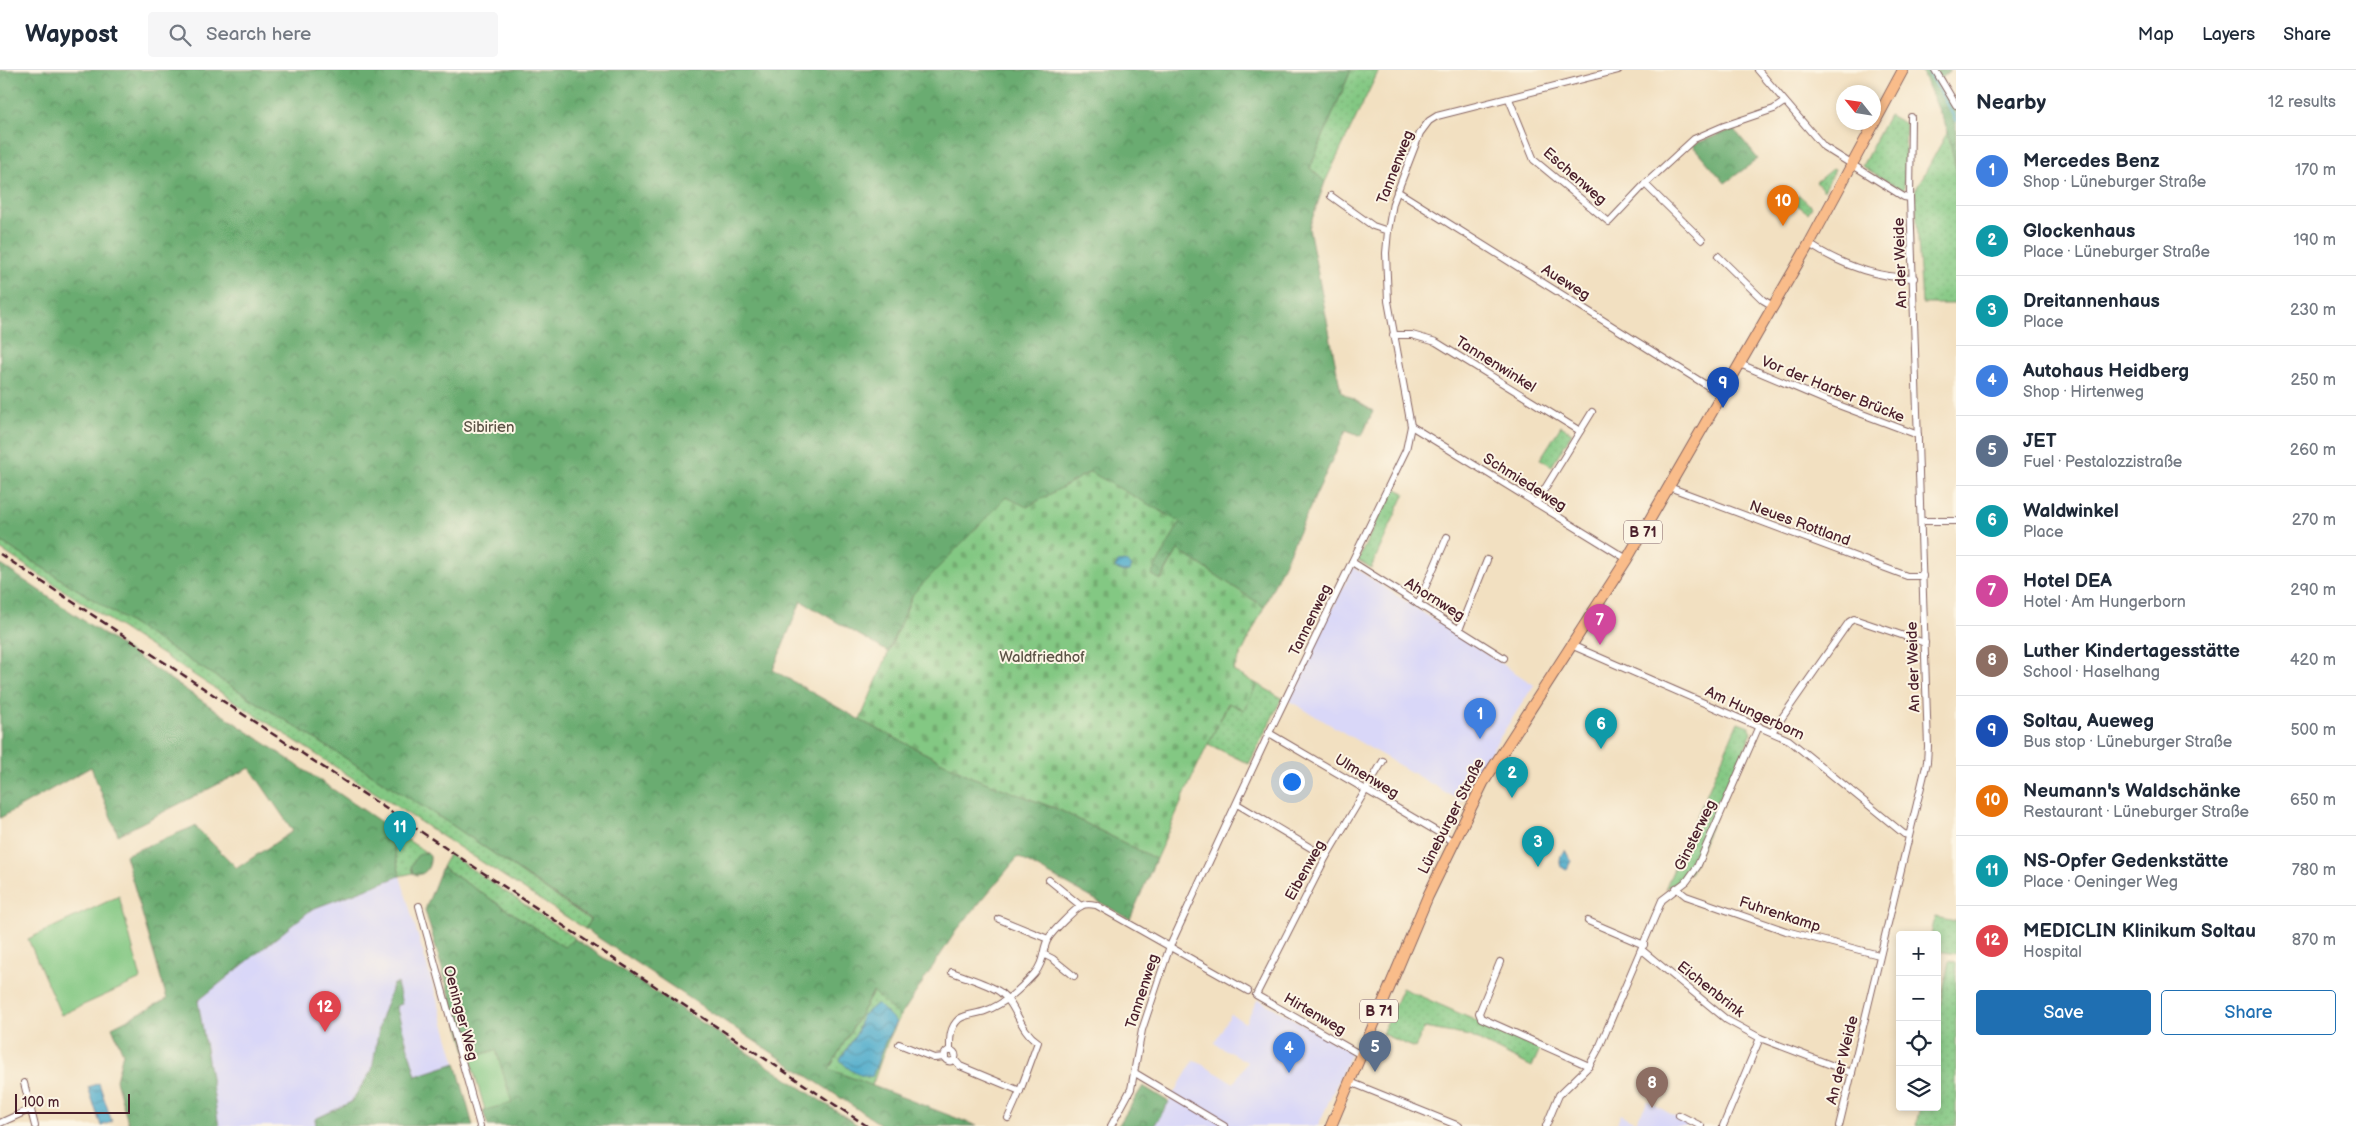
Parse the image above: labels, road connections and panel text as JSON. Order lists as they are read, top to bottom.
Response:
{
  "streets": {
    "main road": ["B 71", "Lüneburger Straße"],
    "street": [
      "Tannenweg",
      "Eschenweg",
      "An der Weide",
      "Aueweg",
      "Tannenwinkel",
      "Vor der Harber Brücke",
      "Schmiedeweg",
      "Neues Rottland",
      "Ahornweg",
      "Am Hungerborn",
      "Ulmenweg",
      "Ginsterweg",
      "Eibenweg",
      "Fuhrenkamp",
      "Eichenbrink",
      "Oeninger Weg",
      "Hirtenweg"
    ]
  },
  "crossings": [
    ["Tannenweg", "Eschenweg"],
    ["Tannenweg", "Aueweg"],
    ["Tannenweg", "Tannenwinkel"],
    ["Tannenweg", "Schmiedeweg"],
    ["Tannenweg", "Ahornweg"],
    ["Tannenweg", "Ulmenweg"],
    ["An der Weide", "Vor der Harber Brücke"],
    ["An der Weide", "Neues Rottland"],
    ["An der Weide", "Am Hungerborn"],
    ["An der Weide", "Lüneburger Straße"],
    ["An der Weide", "Fuhrenkamp"],
    ["An der Weide", "Eichenbrink"],
    ["Aueweg", "Lüneburger Straße"],
    ["Vor der Harber Brücke", "Lüneburger Straße"],
    ["Schmiedeweg", "Lüneburger Straße"],
    ["Neues Rottland", "Lüneburger Straße"],
    ["Am Hungerborn", "Lüneburger Straße"],
    ["Am Hungerborn", "Ginsterweg"],
    ["Ulmenweg", "Lüneburger Straße"],
    ["Ulmenweg", "Eibenweg"],
    ["Lüneburger Straße", "Hirtenweg"],
    ["Ginsterweg", "Fuhrenkamp"],
    ["Ginsterweg", "Eichenbrink"],
    ["Eibenweg", "Hirtenweg"]
  ],
  "parks": ["Sibirien", "Waldfriedhof"],
  "scale_bar": "100 m",
  "north": "top left",
  "page": {
    "header": "Waypost",
    "search": "Search here",
    "nav": ["Map", "Layers", "Share"],
    "heading": ["Nearby", "12 results"],
    "list": [
      {
        "mark": "1",
        "name": "Mercedes Benz",
        "note": "Shop · Lüneburger Straße",
        "value": "170 m"
      },
      {
        "mark": "2",
        "name": "Glockenhaus",
        "note": "Place · Lüneburger Straße",
        "value": "190 m"
      },
      {
        "mark": "3",
        "name": "Dreitannenhaus",
        "note": "Place",
        "value": "230 m"
      },
      {
        "mark": "4",
        "name": "Autohaus Heidberg",
        "note": "Shop · Hirtenweg",
        "value": "250 m"
      },
      {
        "mark": "5",
        "name": "JET",
        "note": "Fuel · Pestalozzistraße",
        "value": "260 m"
      },
      {
        "mark": "6",
        "name": "Waldwinkel",
        "note": "Place",
        "value": "270 m"
      },
      {
        "mark": "7",
        "name": "Hotel DEA",
        "note": "Hotel · Am Hungerborn",
        "value": "290 m"
      },
      {
        "mark": "8",
        "name": "Luther Kindertagesstätte",
        "note": "School · Haselhang",
        "value": "420 m"
      },
      {
        "mark": "9",
        "name": "Soltau, Aueweg",
        "note": "Bus stop · Lüneburger Straße",
        "value": "500 m"
      },
      {
        "mark": "10",
        "name": "Neumann's Waldschänke",
        "note": "Restaurant · Lüneburger Straße",
        "value": "650 m"
      },
      {
        "mark": "11",
        "name": "NS-Opfer Gedenkstätte",
        "note": "Place · Oeninger Weg",
        "value": "780 m"
      },
      {
        "mark": "12",
        "name": "MEDICLIN Klinikum Soltau",
        "note": "Hospital",
        "value": "870 m"
      }
    ],
    "pins": [
      "10",
      "9",
      "7",
      "1",
      "6",
      "2",
      "11",
      "3",
      "12",
      "5",
      "4",
      "8"
    ],
    "map_buttons": ["+", "−"],
    "buttons": ["Save", "Share"],
    "scale": "100 m"
  }
}
